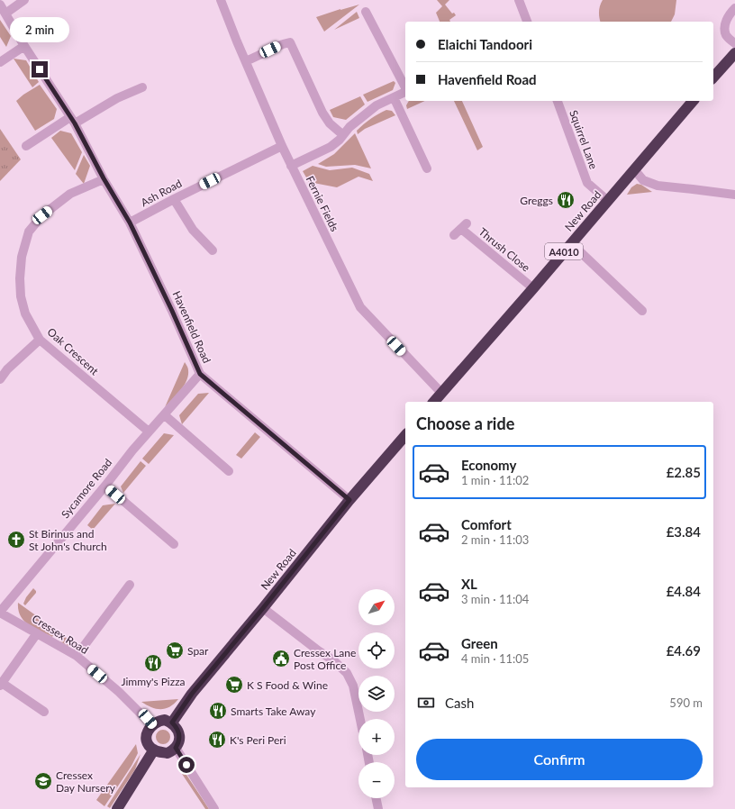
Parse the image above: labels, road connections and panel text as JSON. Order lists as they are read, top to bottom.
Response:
{
  "streets": {
    "highway": ["New Road", "A4010"],
    "street": [
      "Squirrel Lane",
      "Ash Road",
      "Fernie Fields",
      "Thrush Close",
      "Havenfield Road",
      "Oak Crescent",
      "Sycamore Road",
      "Cressex Road"
    ]
  },
  "crossings": [
    ["Squirrel Lane", "New Road"],
    ["Ash Road", "Fernie Fields"],
    ["Ash Road", "Havenfield Road"],
    ["Fernie Fields", "New Road"],
    ["New Road", "Thrush Close"],
    ["New Road", "Havenfield Road"],
    ["New Road", "Cressex Road"],
    ["Havenfield Road", "Oak Crescent"],
    ["Havenfield Road", "Sycamore Road"],
    ["Oak Crescent", "Sycamore Road"],
    ["Sycamore Road", "Cressex Road"]
  ],
  "places": {
    "restaurant": [
      "Greggs",
      "Jimmy's Pizza",
      "Smarts Take Away",
      "K's Peri Peri"
    ],
    "church": ["St Birinus and St John's Church"],
    "supermarket": ["Spar", "K S Food & Wine"],
    "public building": ["Cressex Lane Post Office"],
    "school or university": ["Cressex Day Nursery"]
  },
  "north": "top right",
  "page": {
    "bubble": "2 min",
    "banner": ["Elaichi Tandoori", "Havenfield Road"],
    "heading": "Choose a ride",
    "list": [
      {
        "name": "Economy",
        "note": "1 min · 11:02",
        "value": "£2.85"
      },
      {
        "name": "Comfort",
        "note": "2 min · 11:03",
        "value": "£3.84"
      },
      {
        "name": "XL",
        "note": "3 min · 11:04",
        "value": "£4.84"
      },
      {
        "name": "Green",
        "note": "4 min · 11:05",
        "value": "£4.69"
      }
    ],
    "map_buttons": ["+", "−"],
    "pay": ["Cash", "590 m"],
    "buttons": "Confirm"
  }
}
